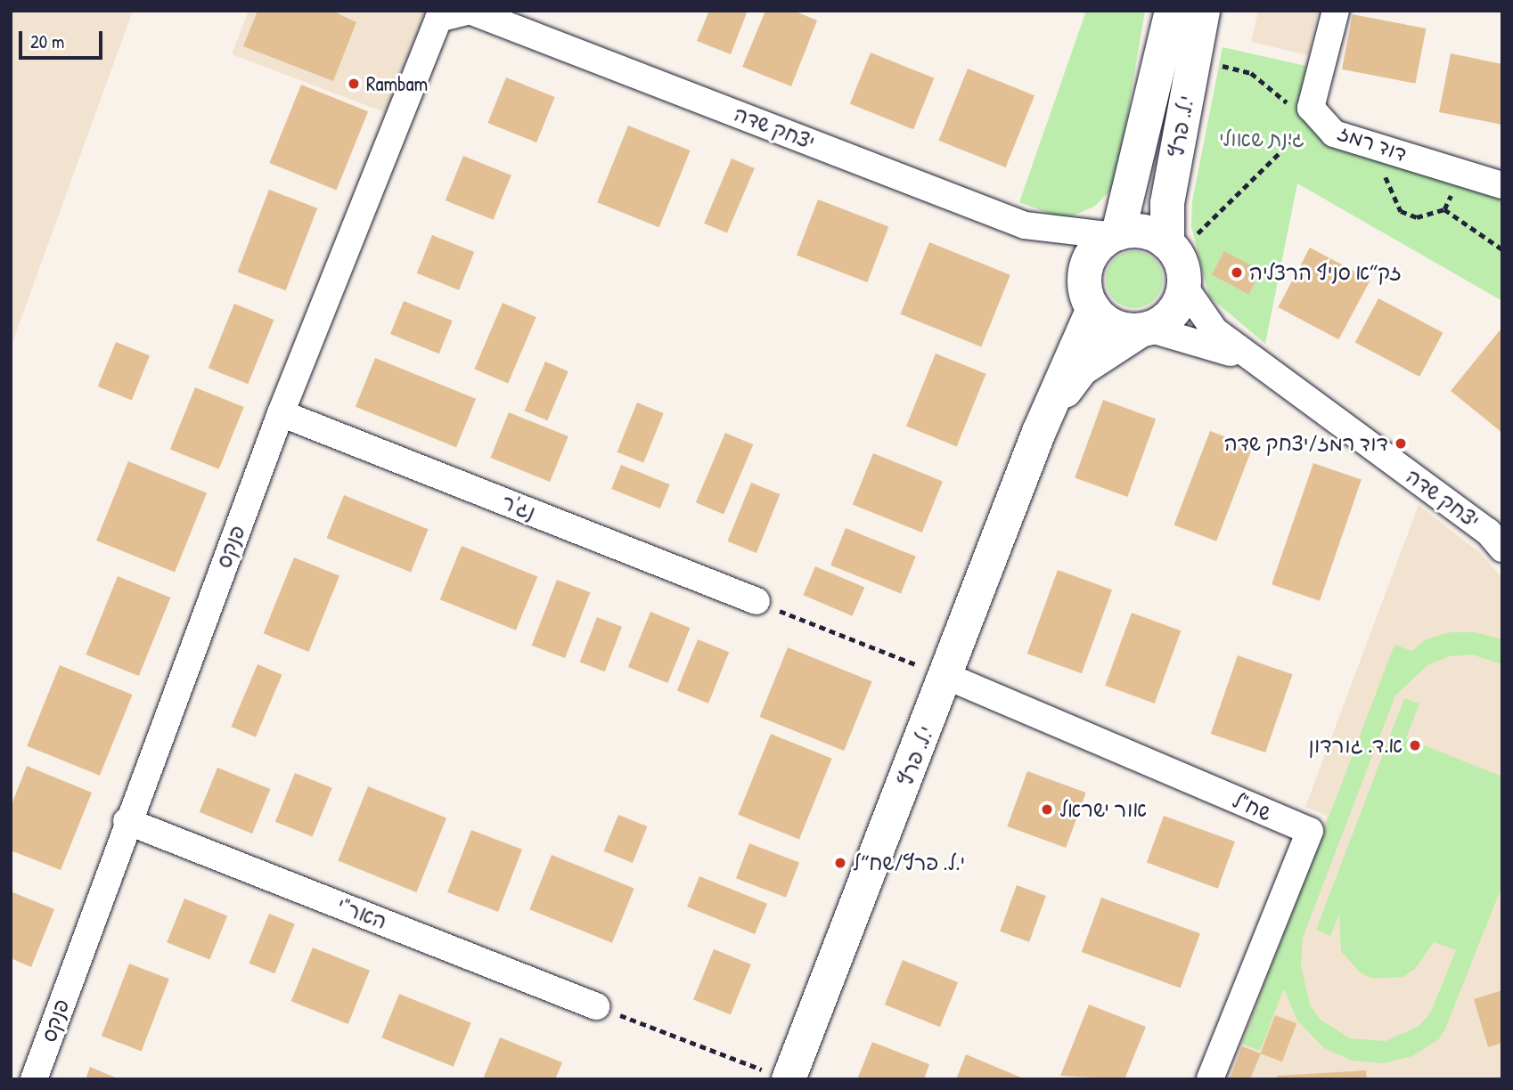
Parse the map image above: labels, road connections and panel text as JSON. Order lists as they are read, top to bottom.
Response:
{
  "streets": {
    "street": [
      "י.ל. פרץ",
      "יצחק שדה",
      "דוד רמז",
      "נג'ר",
      "פנקס",
      "שח\"ל",
      "האר\"י"
    ]
  },
  "crossings": [
    ["י.ל. פרץ", "יצחק שדה"],
    ["י.ל. פרץ", "שח\"ל"],
    ["יצחק שדה", "פנקס"],
    ["נג'ר", "פנקס"],
    ["פנקס", "האר\"י"]
  ],
  "parks": ["גינת שאולי"],
  "places": [
    "Rambam",
    "זק״א סניף הרצליה",
    "דוד רמז/יצחק שדה",
    "א.ד. גורדון",
    "אור ישראל",
    "י.ל. פרץ/שח״ל"
  ],
  "scale_bar": "20 m"
}
